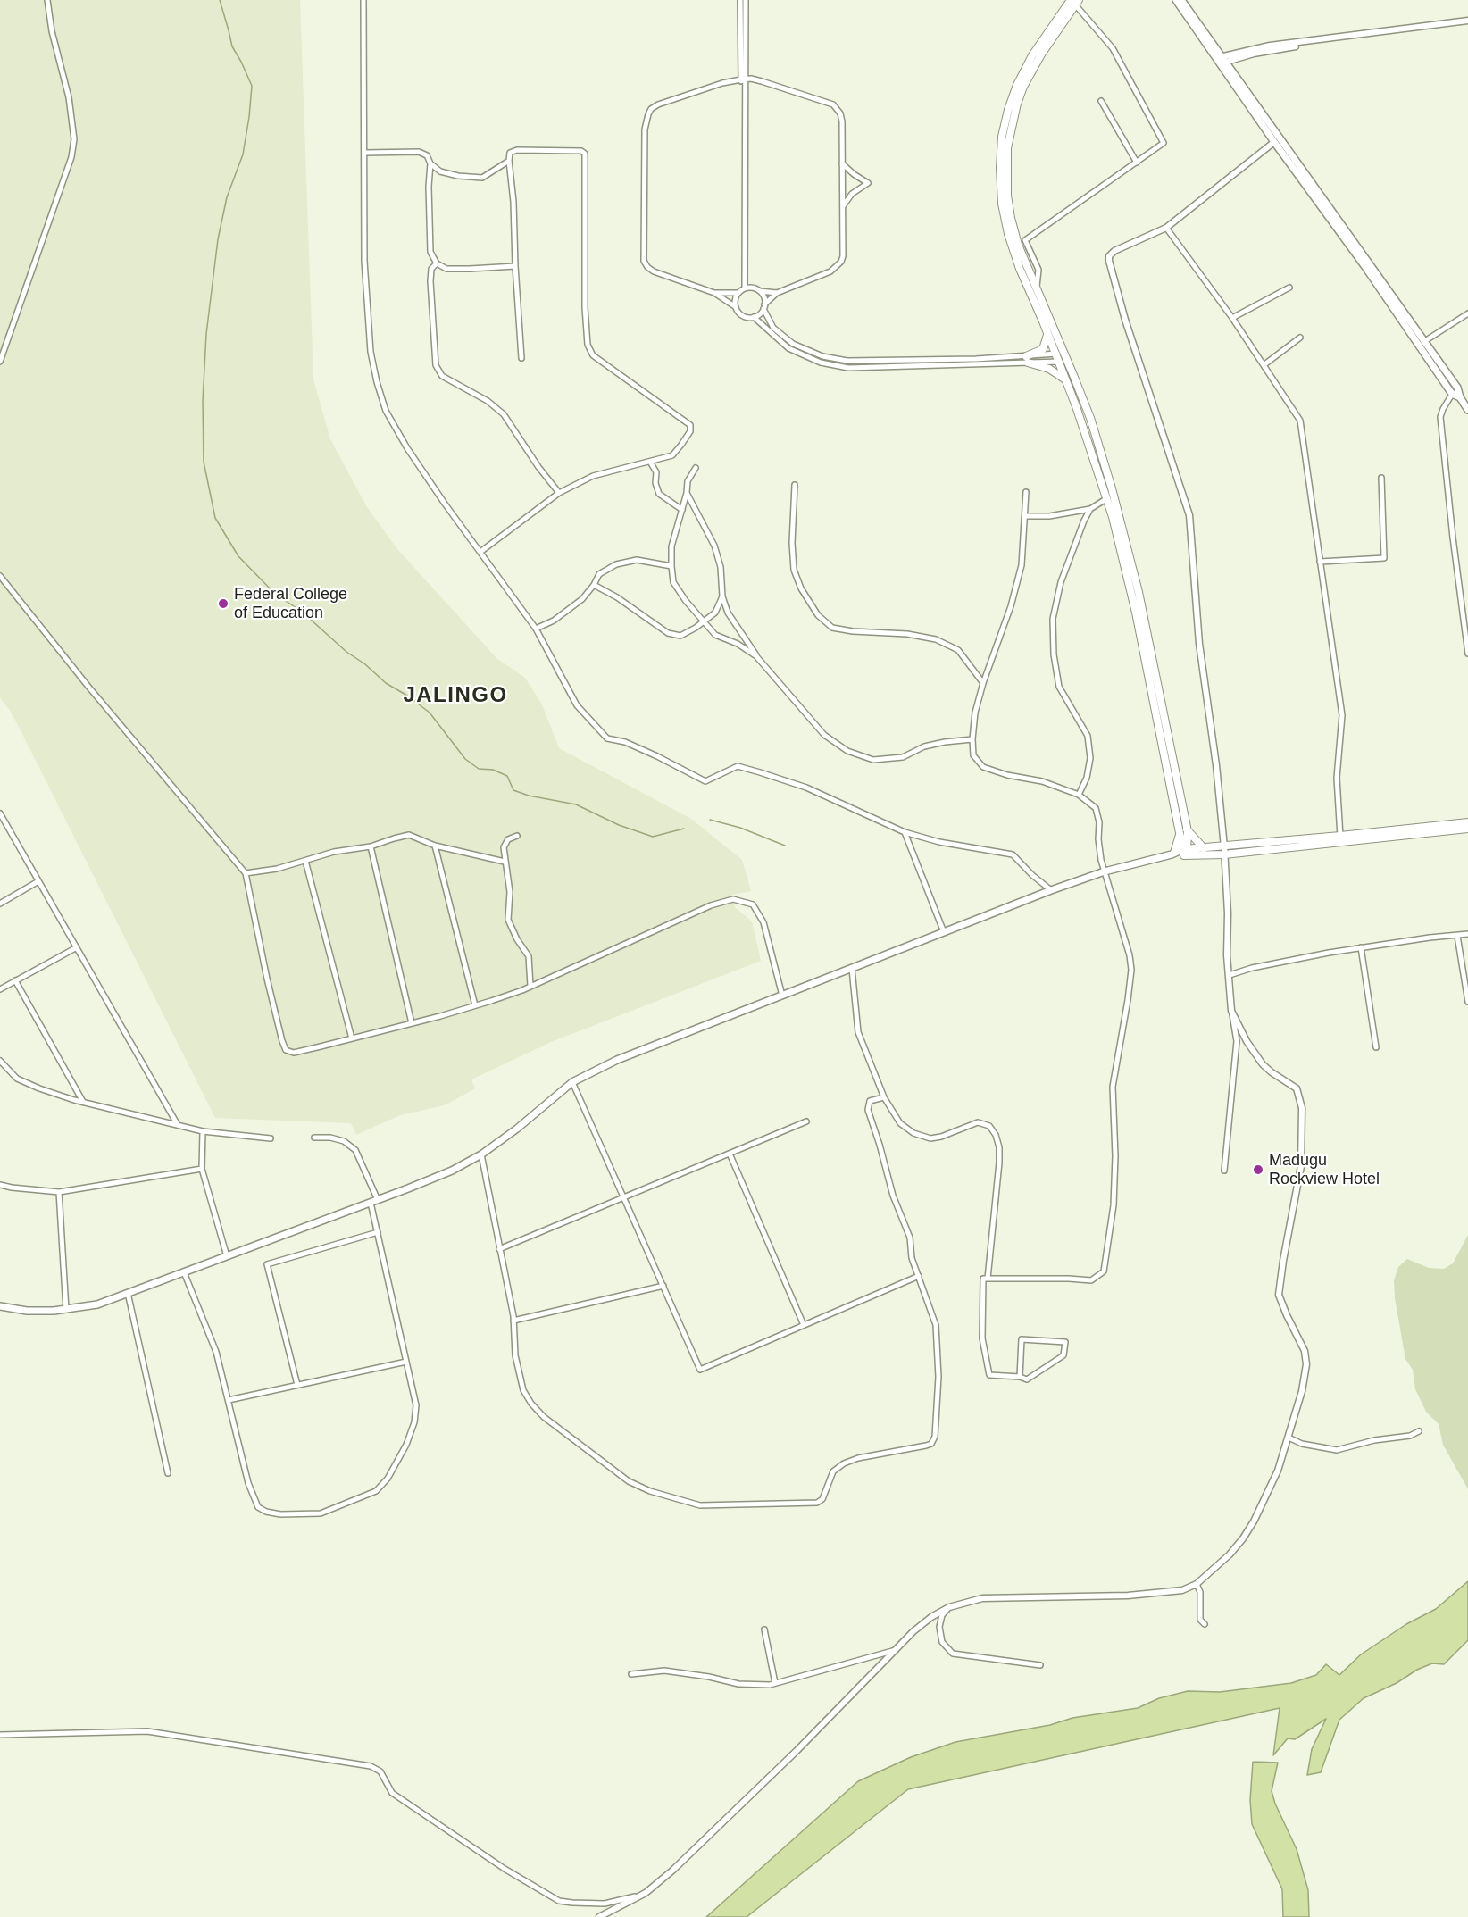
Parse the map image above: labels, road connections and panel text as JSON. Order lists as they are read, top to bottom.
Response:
{
  "districts": ["JALINGO"],
  "places": ["Federal College of Education", "Madugu Rockview Hotel"]
}
